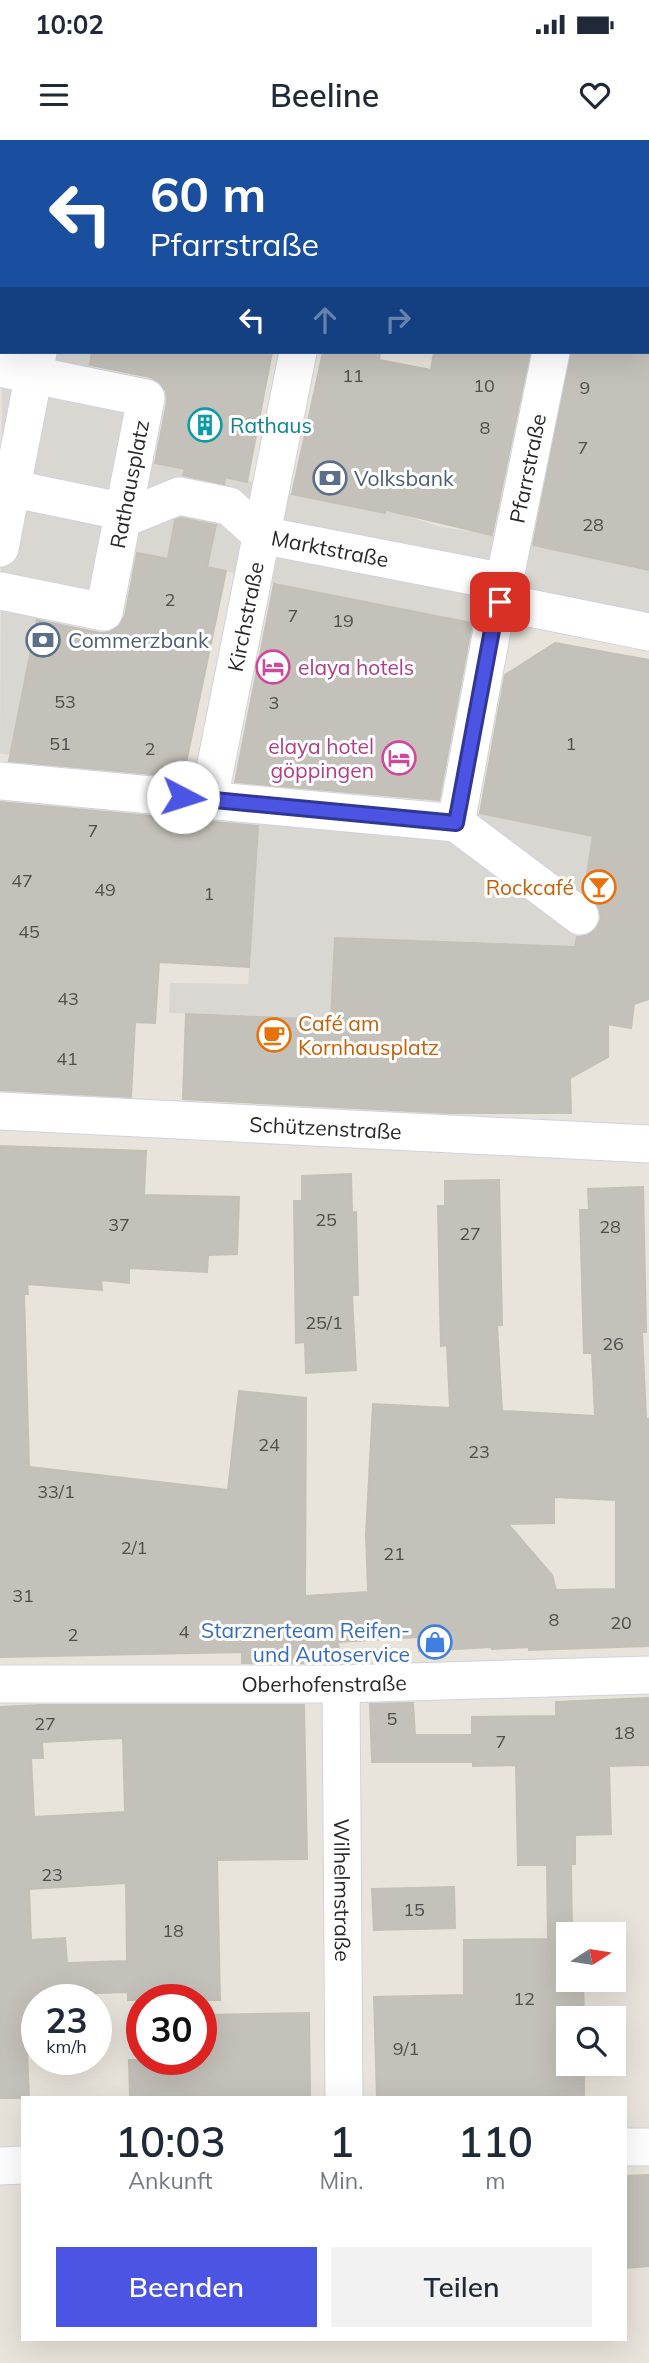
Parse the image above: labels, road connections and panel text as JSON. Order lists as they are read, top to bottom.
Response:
{
  "streets": {
    "street": [
      "Pfarrstraße",
      "Rathausplatz",
      "Marktstraße",
      "Kirchstraße",
      "Schützenstraße",
      "Oberhofenstraße",
      "Wilhelmstraße"
    ]
  },
  "crossings": [
    ["Pfarrstraße", "Marktstraße"],
    ["Rathausplatz", "Marktstraße"],
    ["Marktstraße", "Kirchstraße"],
    ["Oberhofenstraße", "Wilhelmstraße"]
  ],
  "places": {
    "building": ["Rathaus"],
    "bank": ["Volksbank", "Commerzbank"],
    "hotel": ["elaya hotels", "elaya hotel göppingen"],
    "bar": ["Rockcafé"],
    "cafe": ["Café am Kornhausplatz"],
    "shop": ["Starznerteam Reifen- und Autoservice"]
  },
  "house_numbers": [
    "11",
    "10",
    "9",
    "8",
    "7",
    "28",
    "2",
    "7",
    "19",
    "53",
    "3",
    "51",
    "1",
    "2",
    "7",
    "47",
    "49",
    "1",
    "45",
    "43",
    "41",
    "25",
    "37",
    "28",
    "27",
    "25/1",
    "26",
    "24",
    "23",
    "33/1",
    "2/1",
    "21",
    "31",
    "8",
    "20",
    "4",
    "2",
    "5",
    "27",
    "18",
    "7",
    "23",
    "15",
    "18",
    "12",
    "9/1"
  ],
  "north": "right",
  "page": {
    "status": "10:02",
    "header": "Beeline",
    "turn": ["60 m", "Pfarrstraße"],
    "speed": "23 km/h",
    "limit": "30",
    "eta": [
      "10:03",
      "Ankunft",
      "1",
      "Min.",
      "110",
      "m"
    ],
    "buttons": ["Beenden", "Teilen"]
  }
}
